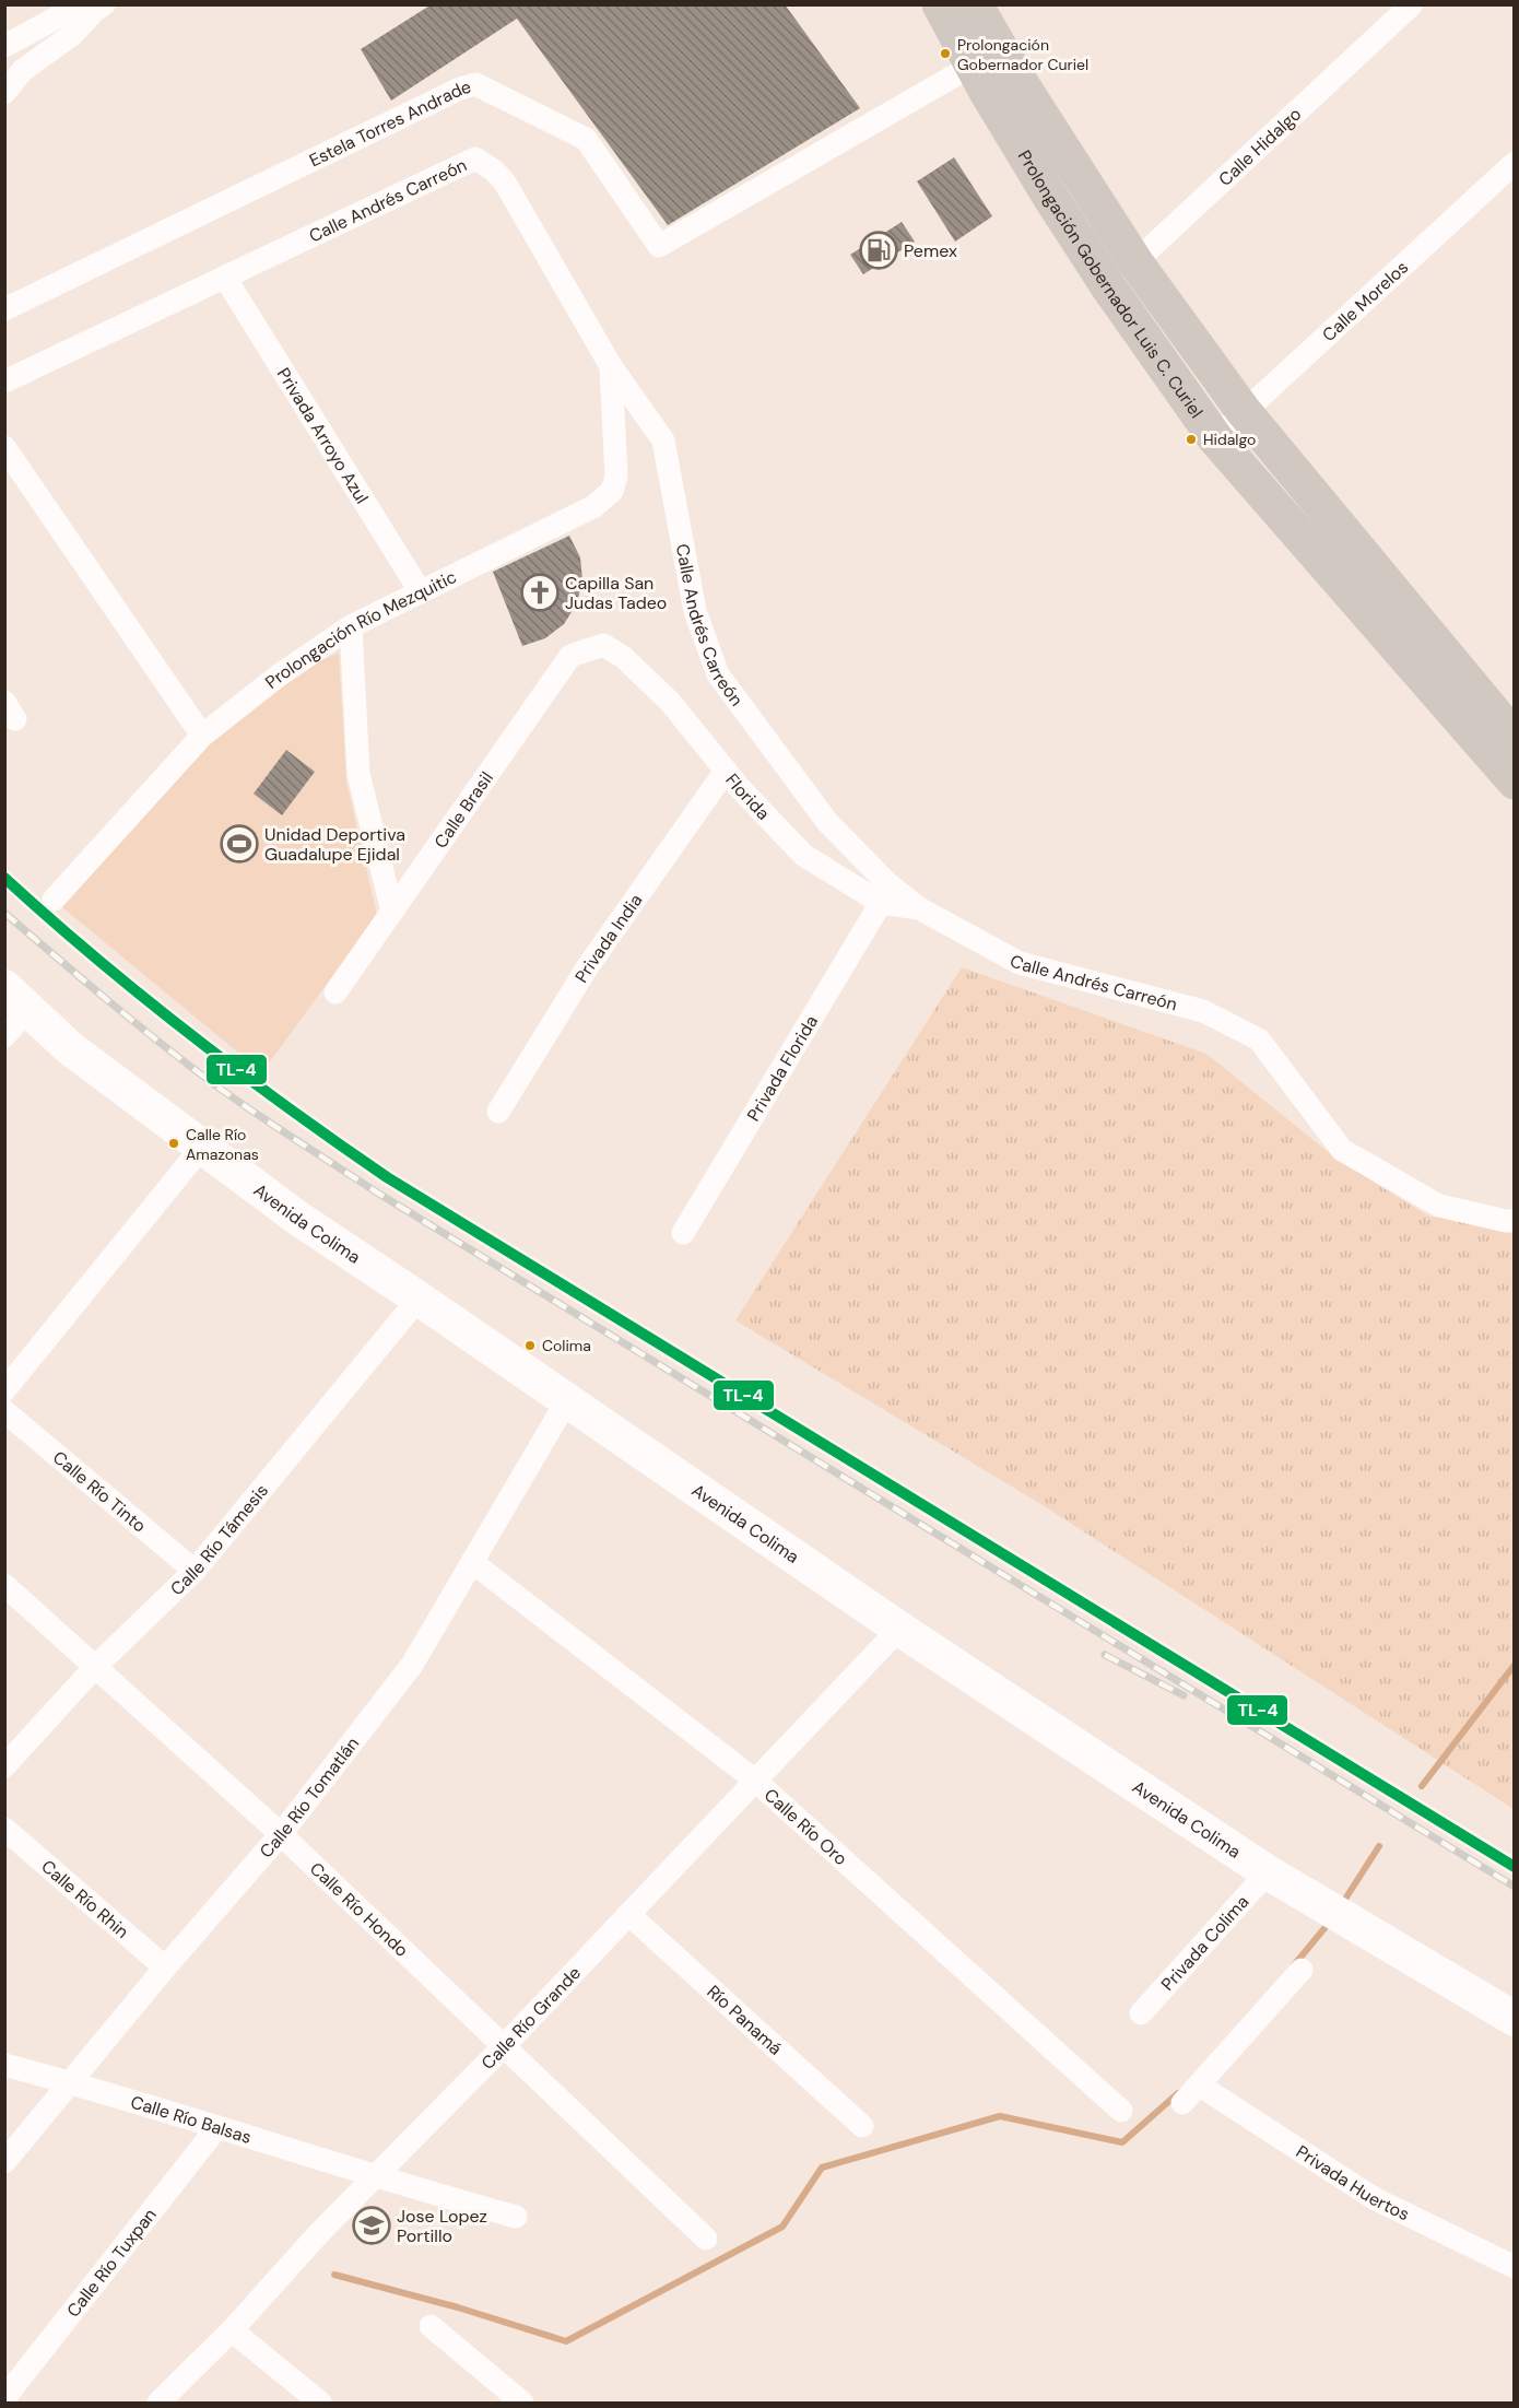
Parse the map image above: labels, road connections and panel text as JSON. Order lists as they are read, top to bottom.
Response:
{
  "streets": {
    "main road": ["Prolongación Gobernador Luis C. Curiel"],
    "street": [
      "Estela Torres Andrade",
      "Calle Hidalgo",
      "Calle Andrés Carreón",
      "Calle Morelos",
      "Privada Arroyo Azul",
      "Prolongación Río Mezquitic",
      "Florida",
      "Calle Brasil",
      "Privada India",
      "Privada Florida",
      "Avenida Colima",
      "Calle Río Tinto",
      "Calle Río Támesis",
      "Calle Río Tomatlán",
      "Calle Río Oro",
      "Calle Río Rhin",
      "Calle Río Hondo",
      "Privada Colima",
      "Calle Río Grande",
      "Río Panamá",
      "Calle Río Balsas",
      "Privada Huertos",
      "Calle Río Tuxpan"
    ]
  },
  "crossings": [
    ["Estela Torres Andrade", "Prolongación Gobernador Luis C. Curiel"],
    ["Calle Hidalgo", "Prolongación Gobernador Luis C. Curiel"],
    ["Calle Andrés Carreón", "Privada Arroyo Azul"],
    ["Calle Andrés Carreón", "Prolongación Río Mezquitic"],
    ["Calle Andrés Carreón", "Florida"],
    ["Prolongación Gobernador Luis C. Curiel", "Calle Morelos"],
    ["Privada Arroyo Azul", "Prolongación Río Mezquitic"],
    ["Florida", "Calle Brasil"],
    ["Florida", "Privada India"],
    ["Florida", "Privada Florida"],
    ["Avenida Colima", "Calle Río Támesis"],
    ["Avenida Colima", "Calle Río Tomatlán"],
    ["Avenida Colima", "Privada Colima"],
    ["Avenida Colima", "Calle Río Grande"],
    ["Calle Río Tinto", "Calle Río Támesis"],
    ["Calle Río Támesis", "Calle Río Hondo"],
    ["Calle Río Tomatlán", "Calle Río Oro"],
    ["Calle Río Tomatlán", "Calle Río Rhin"],
    ["Calle Río Tomatlán", "Calle Río Hondo"],
    ["Calle Río Tomatlán", "Calle Río Balsas"],
    ["Calle Río Oro", "Calle Río Grande"],
    ["Calle Río Hondo", "Calle Río Grande"],
    ["Calle Río Grande", "Río Panamá"],
    ["Calle Río Grande", "Calle Río Balsas"],
    ["Calle Río Balsas", "Calle Río Tuxpan"]
  ],
  "places": {
    "other": [
      "Prolongación Gobernador Curiel",
      "Hidalgo",
      "Calle Río Amazonas",
      "Colima"
    ],
    "fuel station": ["Pemex"],
    "church": ["Capilla San Judas Tadeo"],
    "sports": ["Unidad Deportiva Guadalupe Ejidal"],
    "school or university": ["Jose Lopez Portillo"]
  },
  "lines": ["transit line TL-4"]
}
